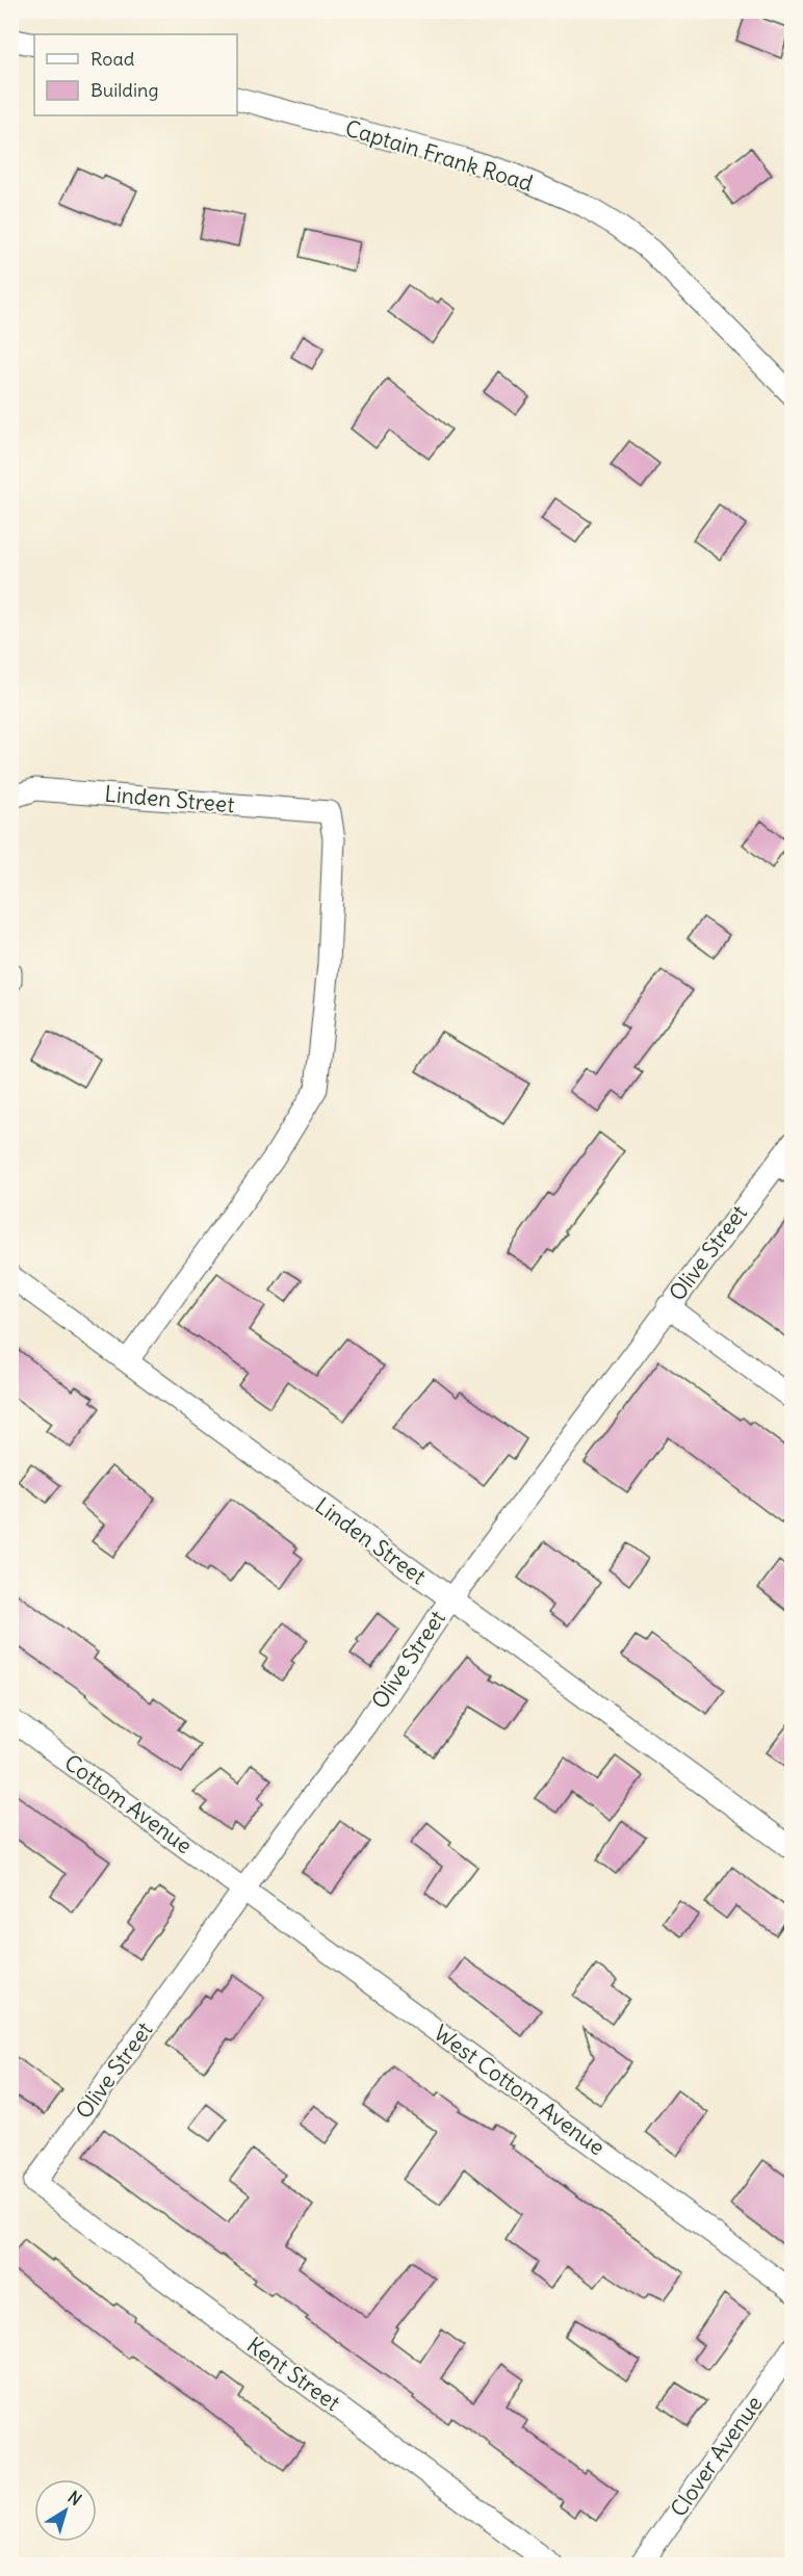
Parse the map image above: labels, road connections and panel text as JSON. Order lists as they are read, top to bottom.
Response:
{
  "streets": {
    "street": [
      "Captain Frank Road",
      "Linden Street",
      "Olive Street",
      "Cottom Avenue",
      "West Cottom Avenue",
      "Kent Street",
      "Clover Avenue"
    ]
  },
  "crossings": [
    ["Linden Street", "Olive Street"],
    ["Olive Street", "Cottom Avenue"],
    ["Olive Street", "West Cottom Avenue"],
    ["Olive Street", "Kent Street"],
    ["Cottom Avenue", "West Cottom Avenue"]
  ],
  "legend": ["Road", "Building"],
  "north": "top right"
}
